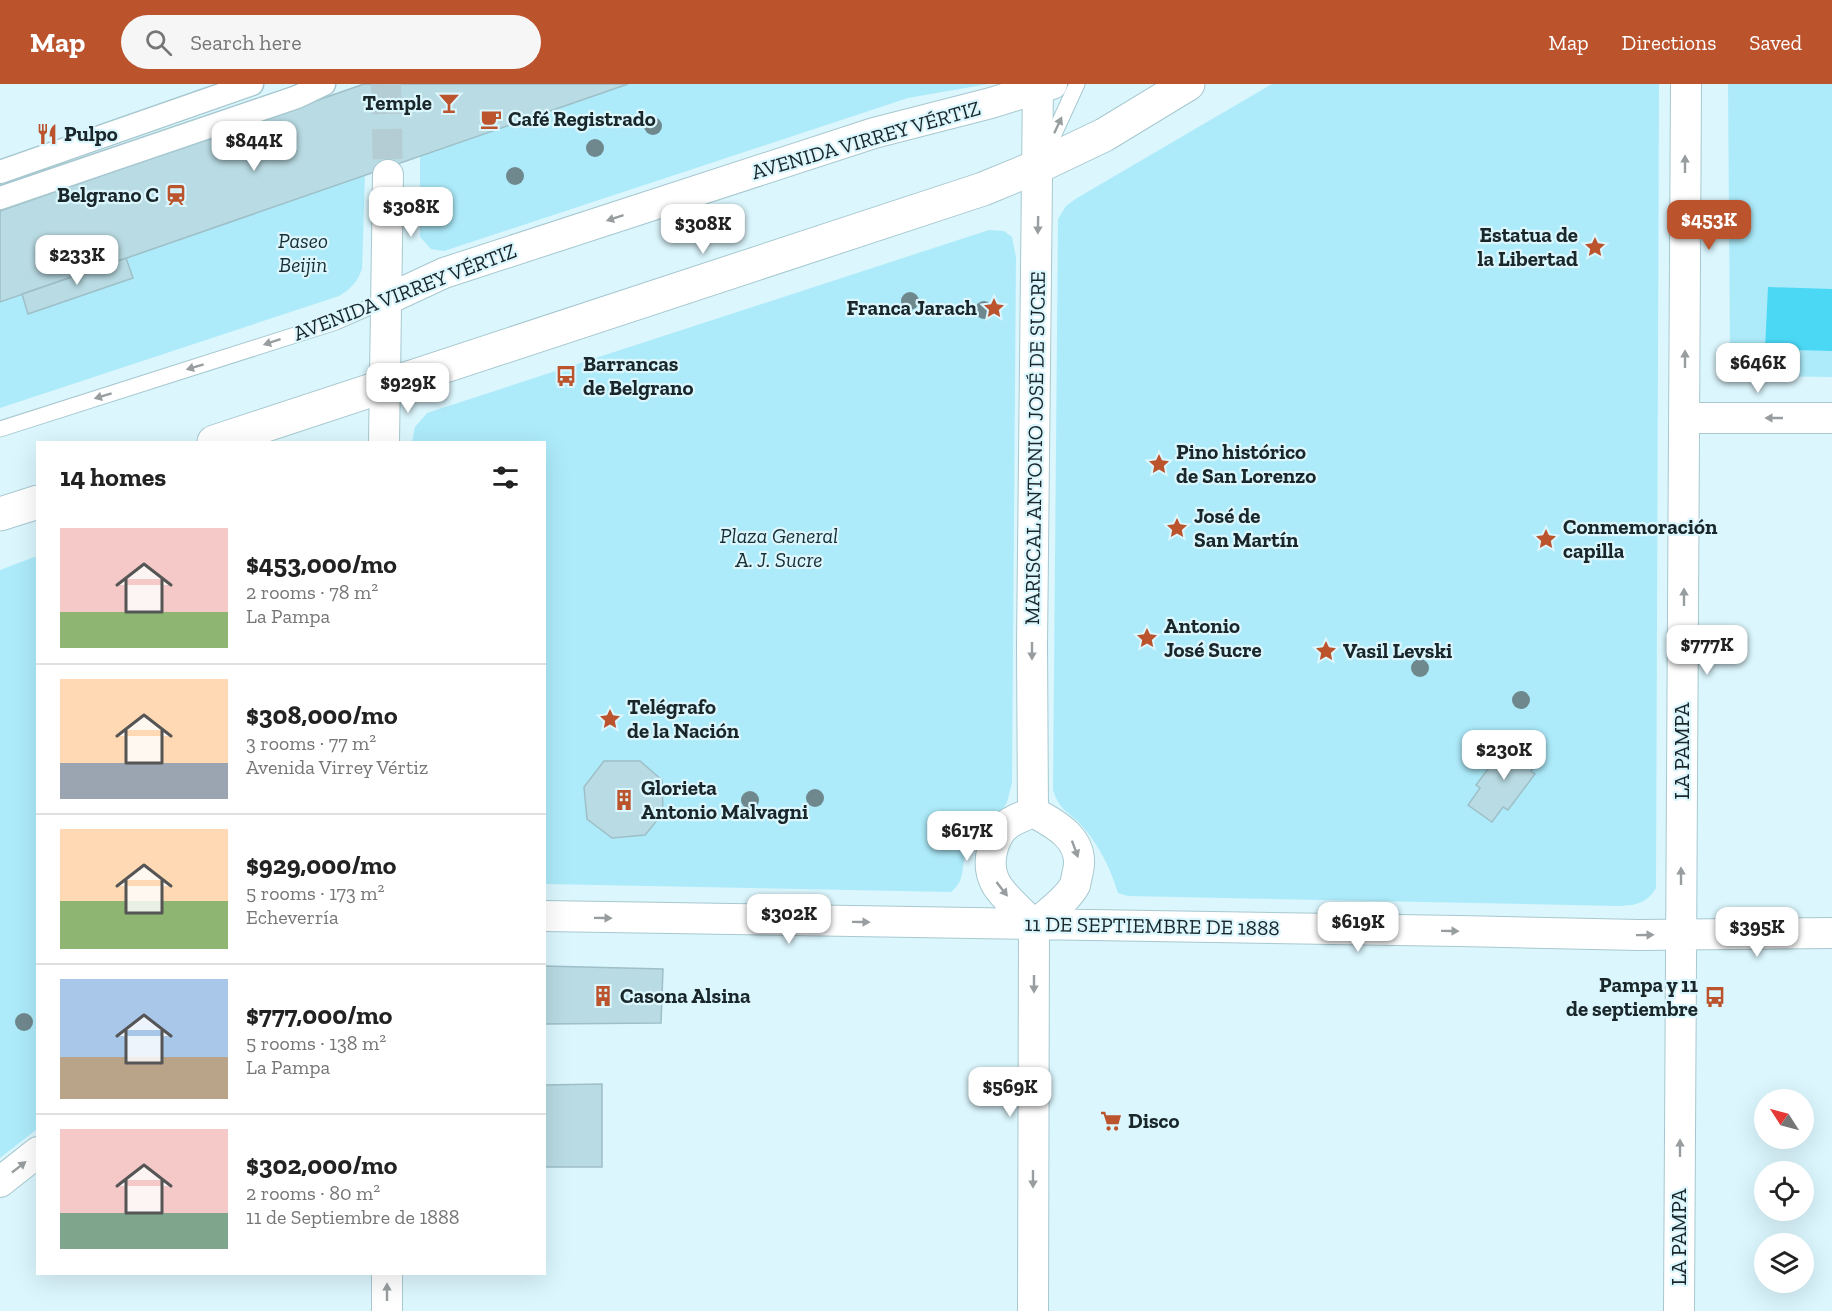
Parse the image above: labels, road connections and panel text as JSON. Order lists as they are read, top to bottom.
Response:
{
  "streets": {
    "street": [
      "AVENIDA VIRREY VÉRTIZ",
      "MARISCAL ANTONIO JOSÉ DE SUCRE",
      "LA PAMPA",
      "11 DE SEPTIEMBRE DE 1888"
    ]
  },
  "crossings": [
    ["AVENIDA VIRREY VÉRTIZ", "MARISCAL ANTONIO JOSÉ DE SUCRE"],
    ["MARISCAL ANTONIO JOSÉ DE SUCRE", "11 DE SEPTIEMBRE DE 1888"],
    ["LA PAMPA", "11 DE SEPTIEMBRE DE 1888"]
  ],
  "one_way": [
    "AVENIDA VIRREY VÉRTIZ",
    "MARISCAL ANTONIO JOSÉ DE SUCRE",
    "LA PAMPA",
    "11 DE SEPTIEMBRE DE 1888"
  ],
  "parks": ["Paseo Beijin", "Plaza General A. J. Sucre"],
  "places": {
    "bar": ["Temple"],
    "cafe": ["Café Registrado"],
    "restaurant": ["Pulpo"],
    "station": ["Belgrano C"],
    "place": [
      "Estatua de la Libertad",
      "Franca Jarach",
      "Pino histórico de San Lorenzo",
      "José de San Martín",
      "Conmemoración capilla",
      "Antonio José Sucre",
      "Vasil Levski",
      "Telégrafo de la Nación"
    ],
    "bus stop": ["Barrancas de Belgrano", "Pampa y 11 de septiembre"],
    "building": ["Glorieta Antonio Malvagni", "Casona Alsina"],
    "supermarket": ["Disco"]
  },
  "north": "top left",
  "page": {
    "header": "Map",
    "search": "Search here",
    "nav": ["Map", "Directions", "Saved"],
    "price": [
      "$844K",
      "$308K",
      "$453K",
      "$308K",
      "$233K",
      "$646K",
      "$929K",
      "$777K",
      "$230K",
      "$617K",
      "$302K",
      "$619K",
      "$395K",
      "$569K"
    ],
    "heading": "14 homes",
    "list": [
      {
        "name": "$453,000/mo",
        "note": "2 rooms · 78 m² · La Pampa"
      },
      {
        "name": "$308,000/mo",
        "note": "3 rooms · 77 m² · Avenida Virrey Vértiz"
      },
      {
        "name": "$929,000/mo",
        "note": "5 rooms · 173 m² · Echeverría"
      },
      {
        "name": "$777,000/mo",
        "note": "5 rooms · 138 m² · La Pampa"
      },
      {
        "name": "$302,000/mo",
        "note": "2 rooms · 80 m² · 11 de Septiembre de 1888"
      }
    ]
  }
}
